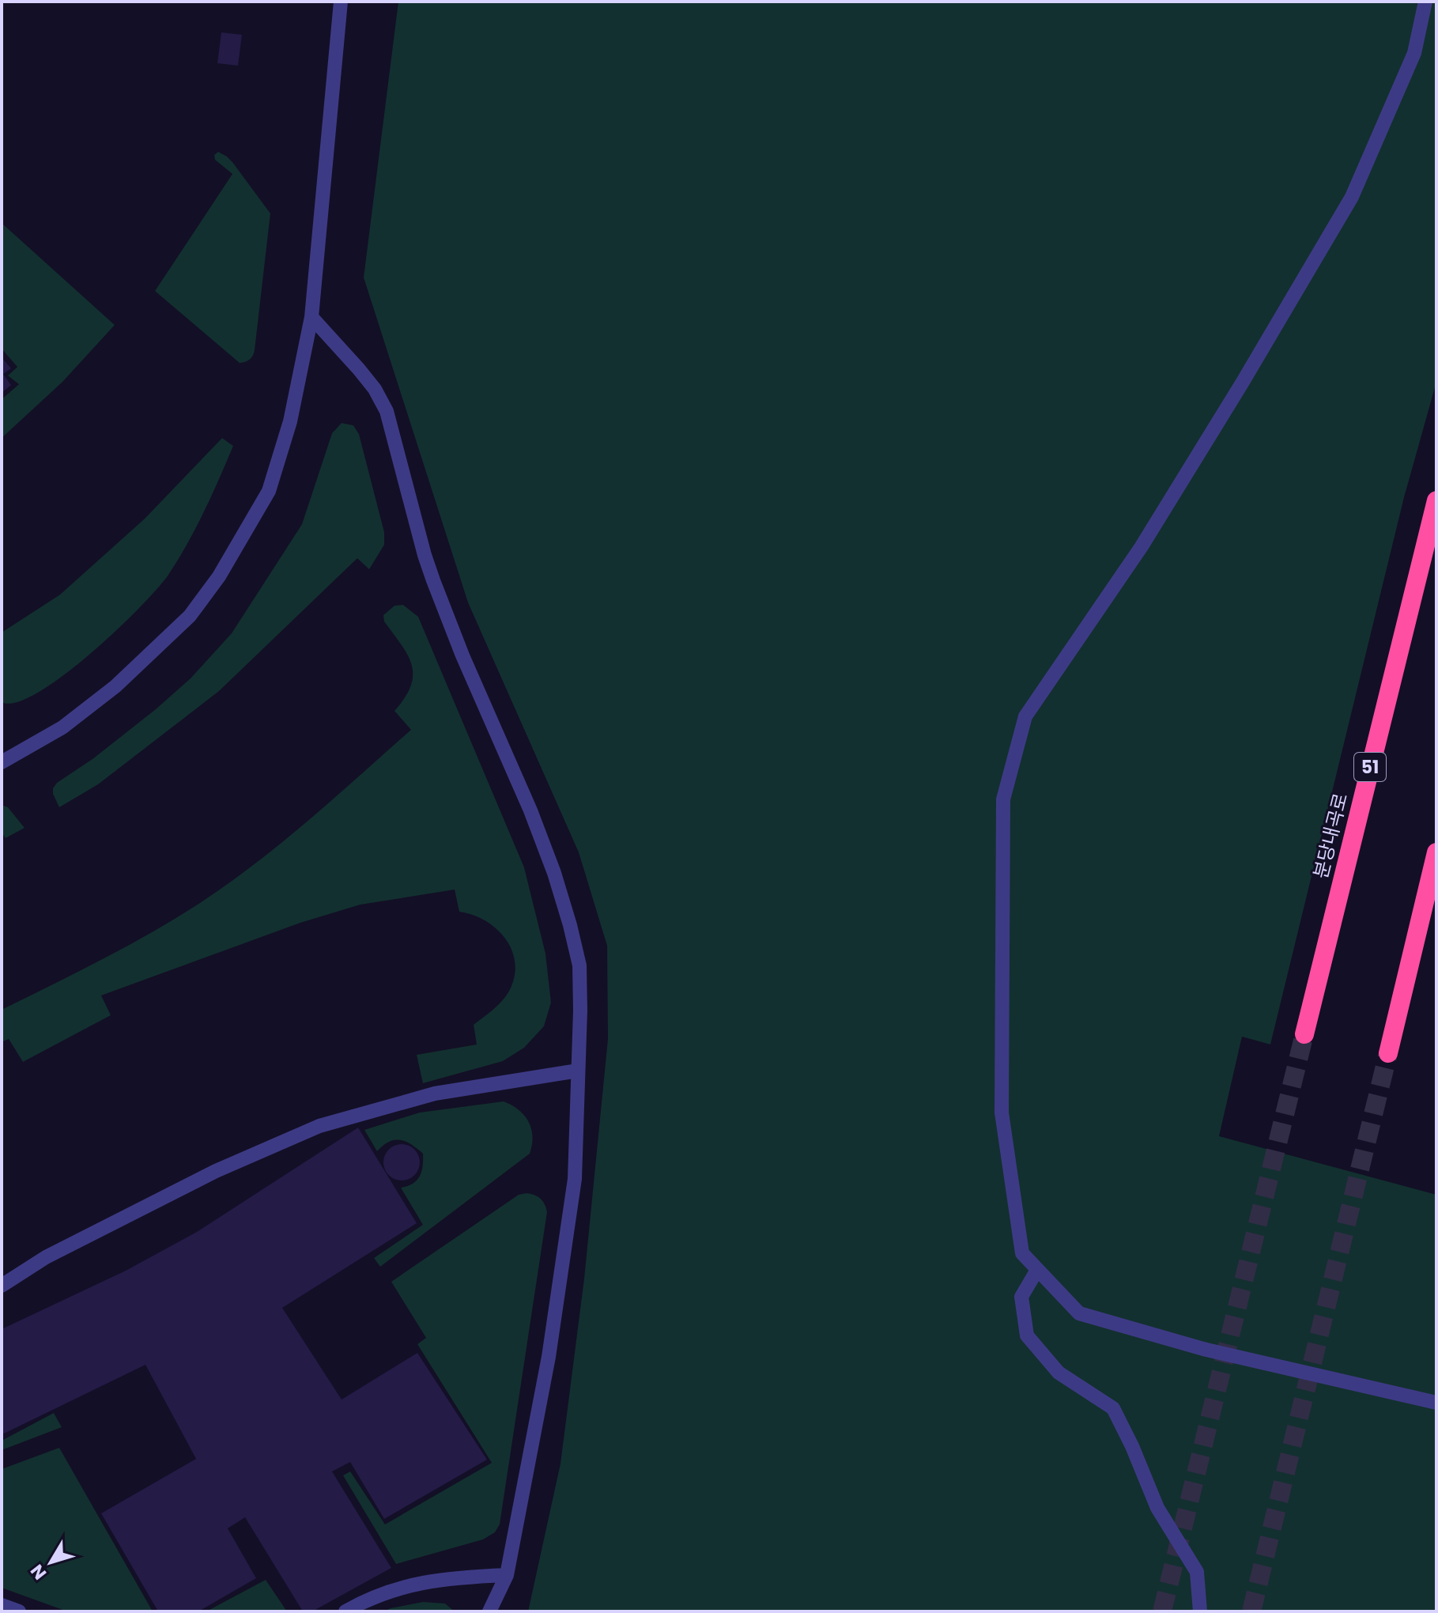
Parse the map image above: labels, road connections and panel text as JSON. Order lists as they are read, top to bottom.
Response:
{
  "streets": {
    "highway": ["51", "분당내곡로"]
  },
  "north": "bottom left"
}
